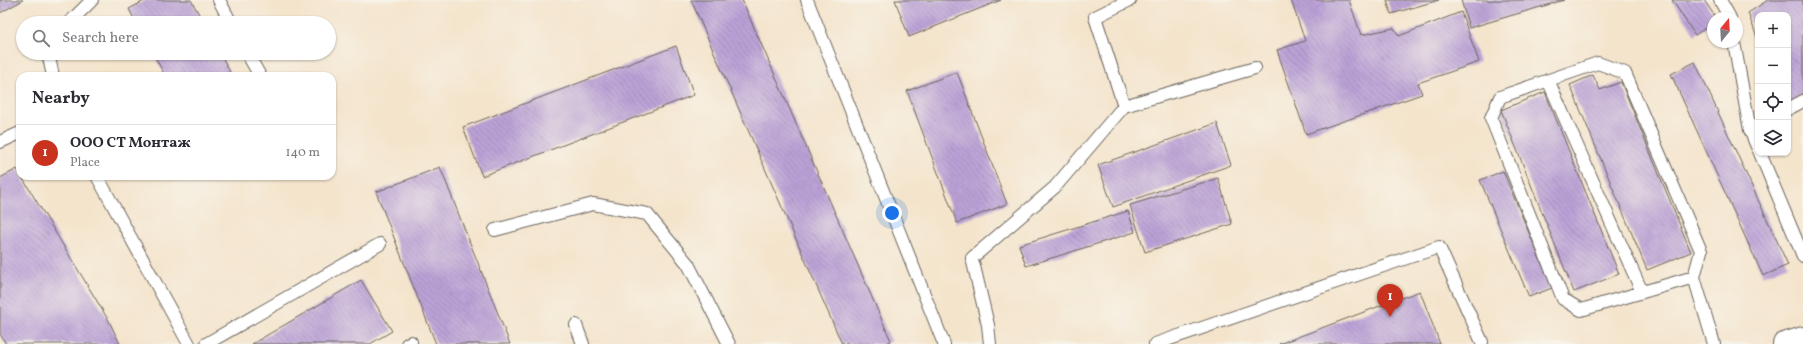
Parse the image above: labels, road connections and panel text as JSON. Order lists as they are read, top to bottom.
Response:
{
  "north": "top",
  "page": {
    "map_buttons": ["+", "−"],
    "search": "Search here",
    "heading": "Nearby",
    "list": [
      {
        "mark": "1",
        "name": "ООО СТ Монтаж",
        "note": "Place",
        "value": "140 m"
      }
    ],
    "pins": "1"
  }
}
